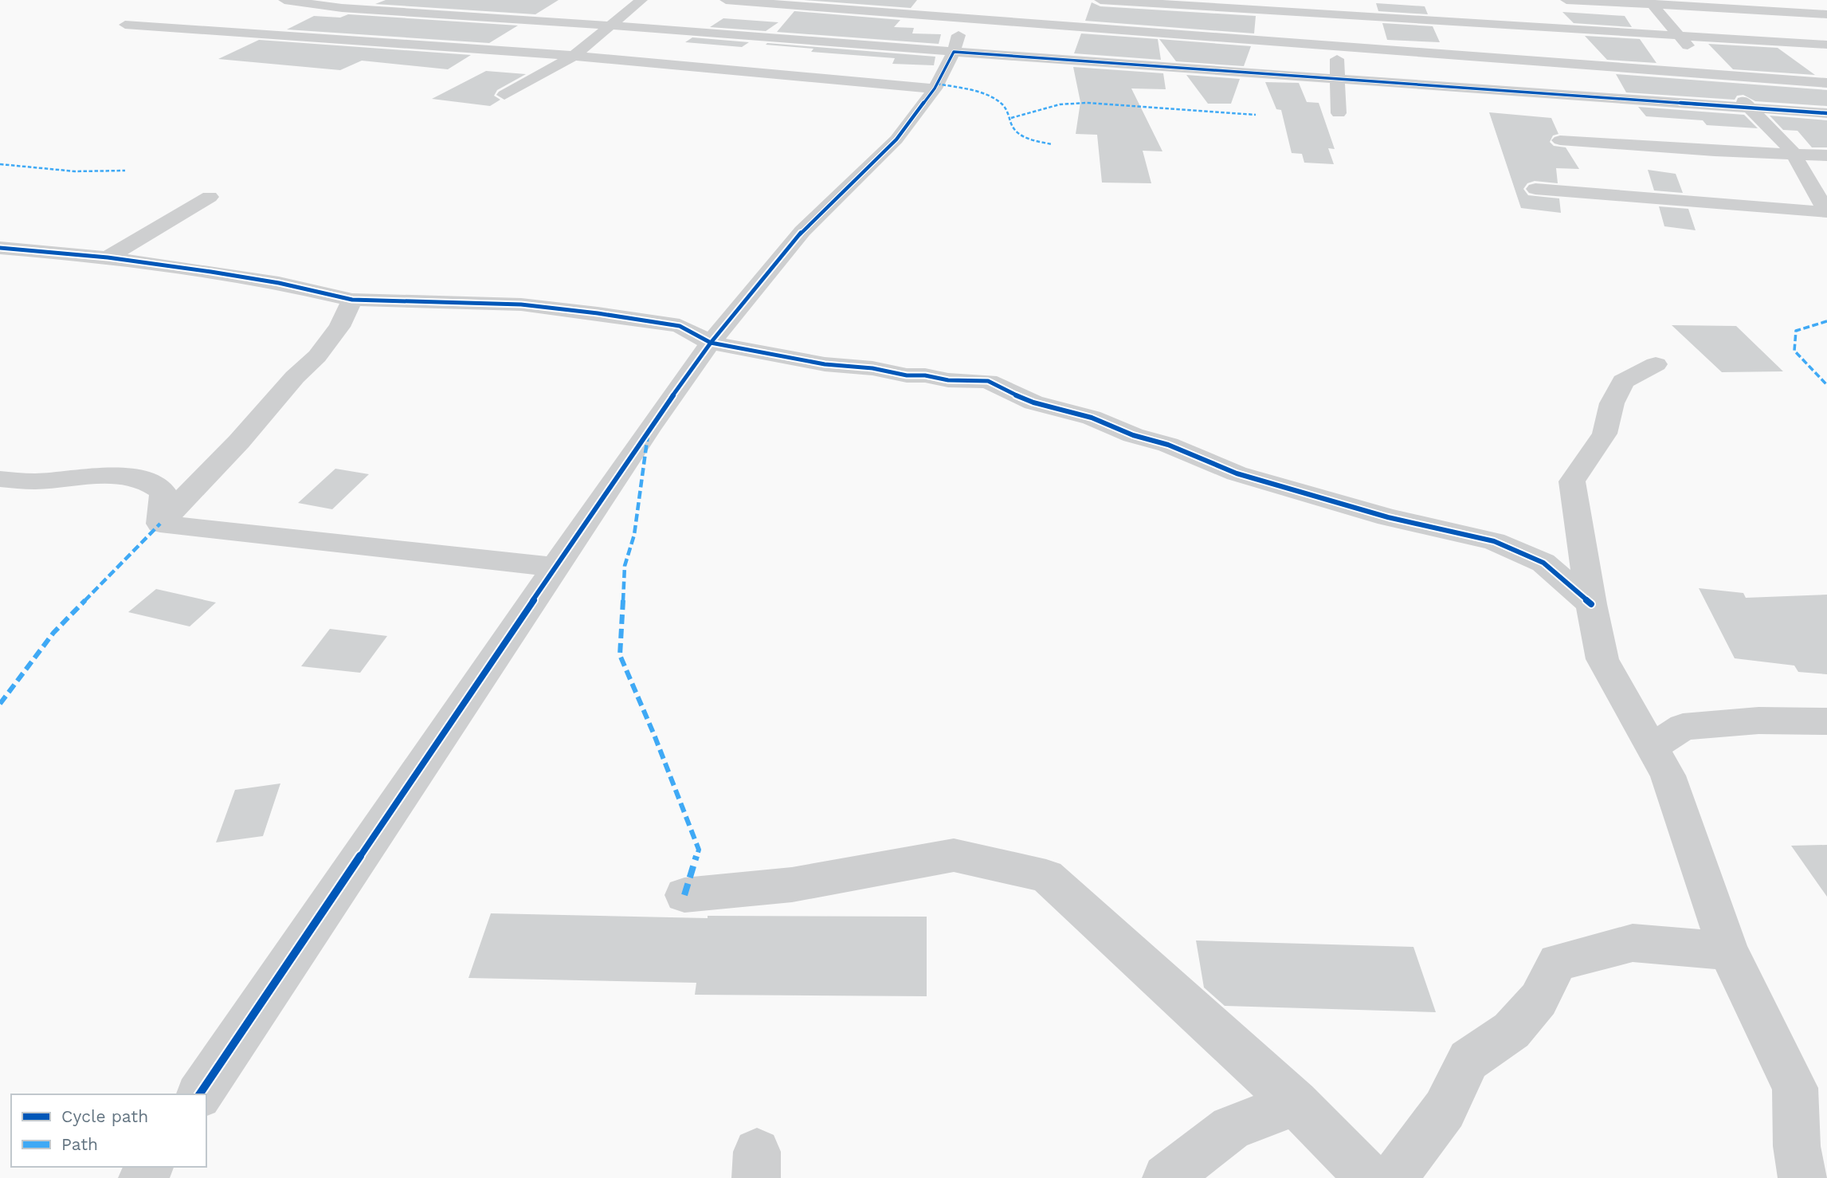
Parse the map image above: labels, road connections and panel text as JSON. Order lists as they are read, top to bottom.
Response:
{
  "legend": ["Cycle path", "Path"]
}
